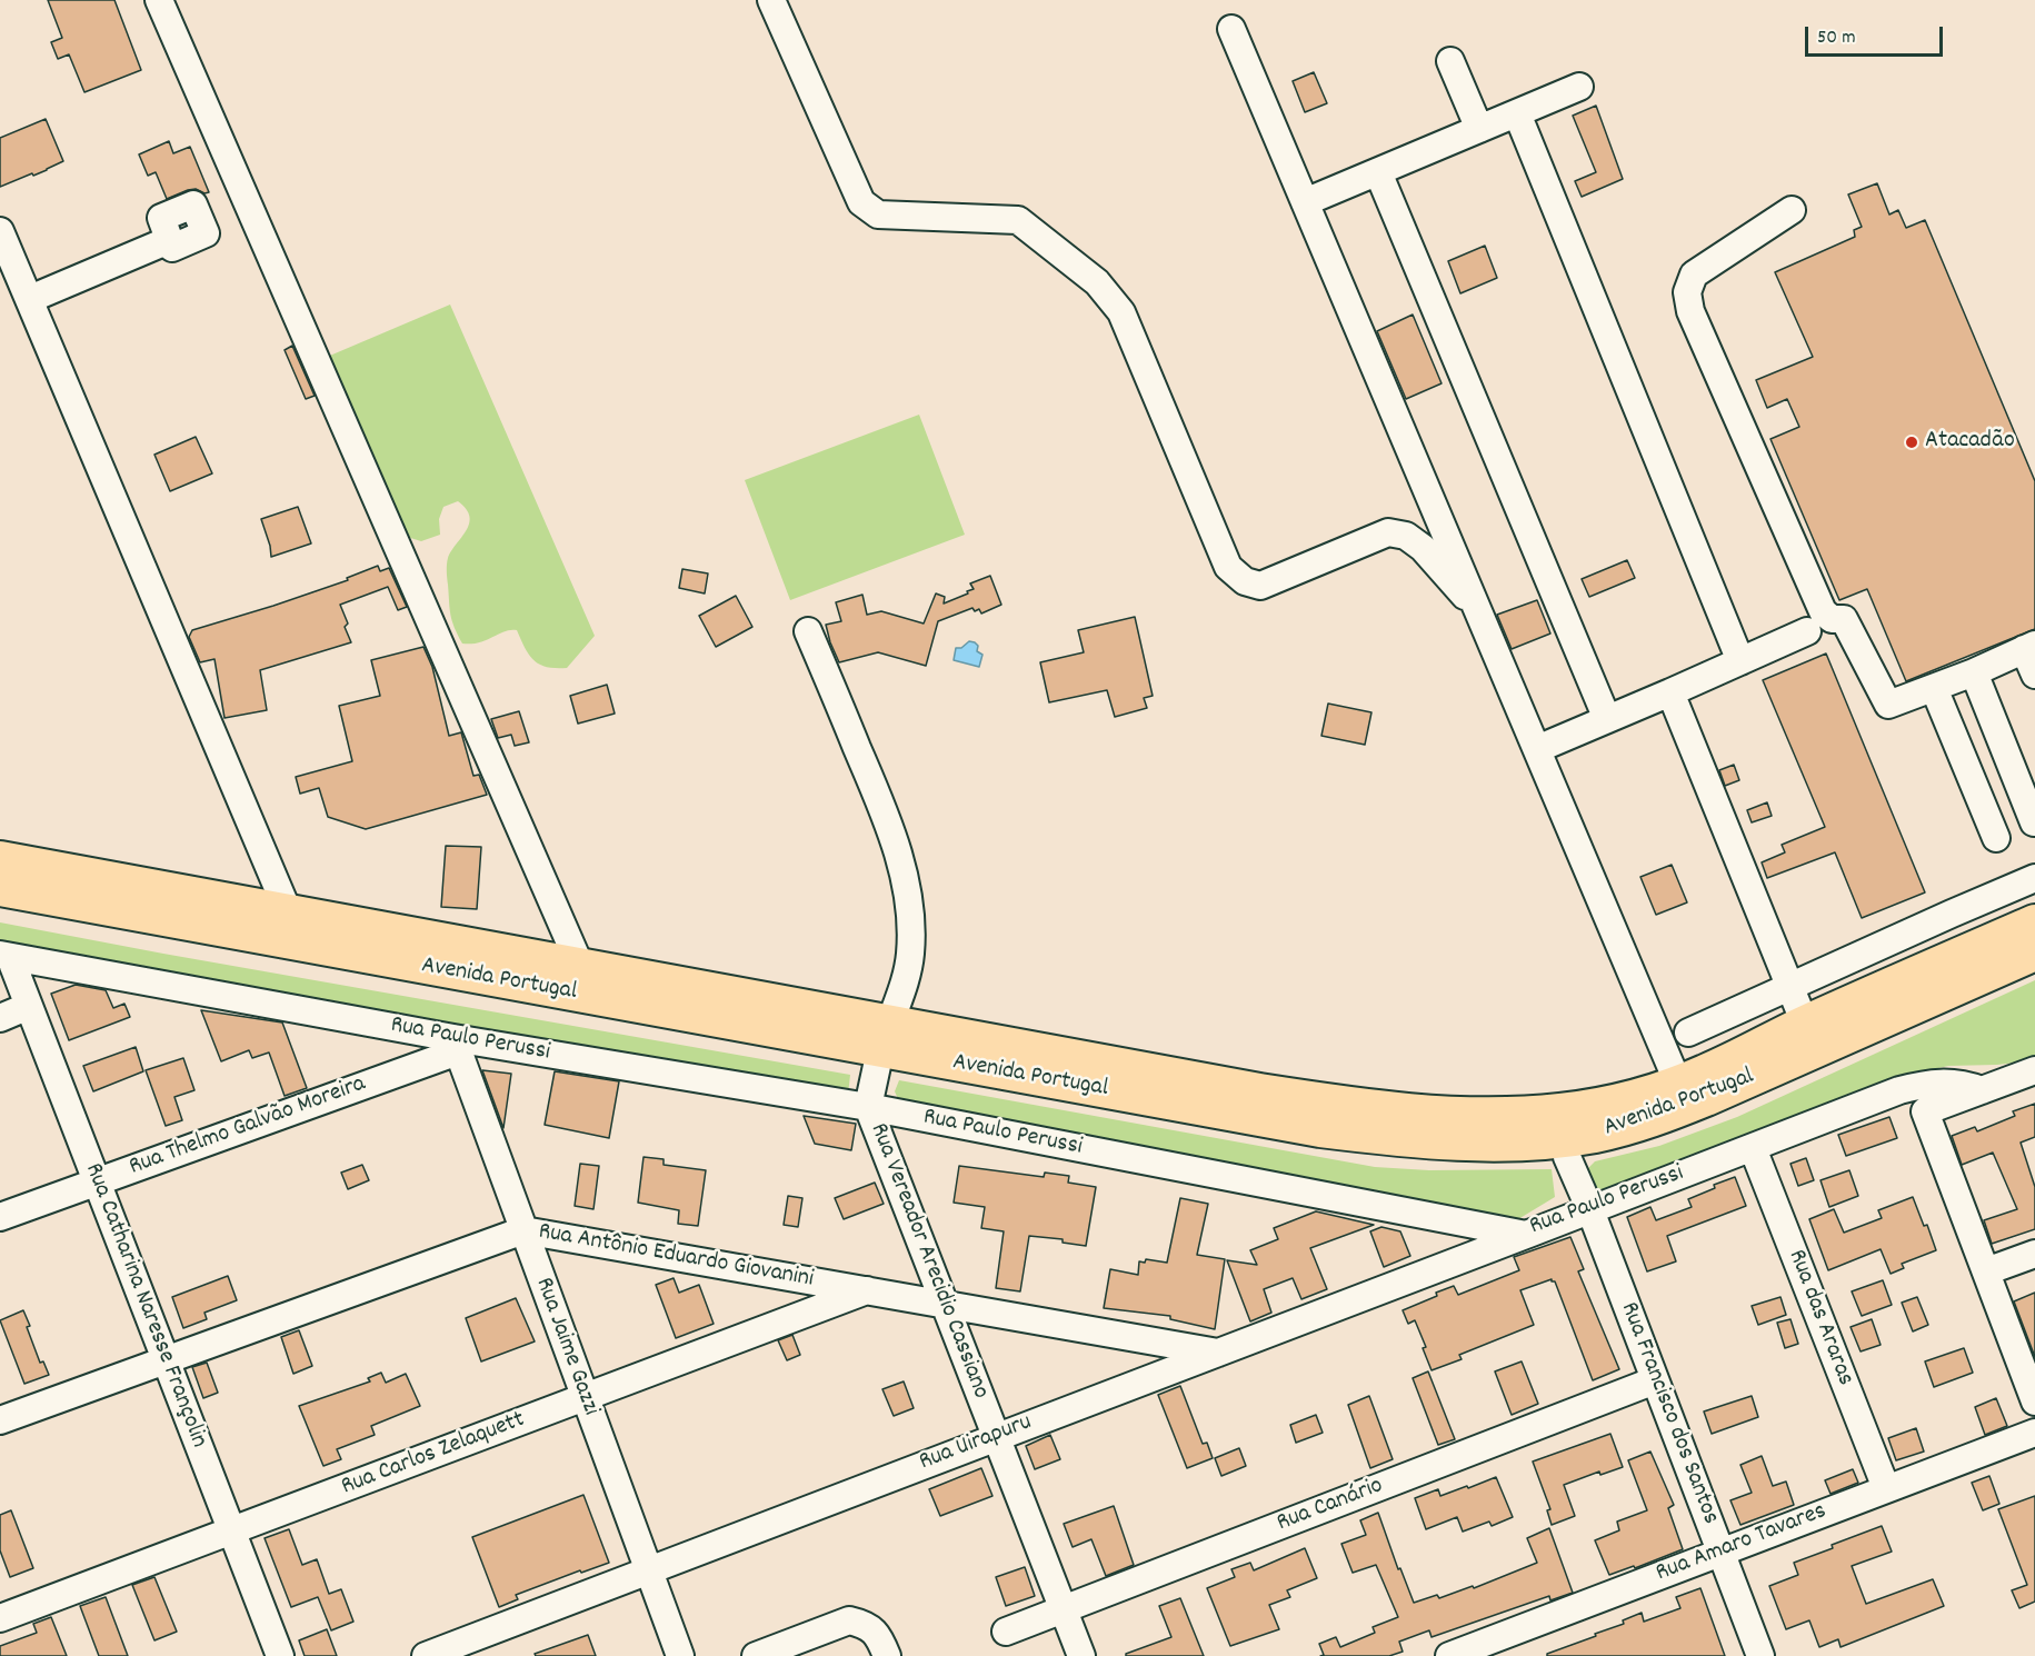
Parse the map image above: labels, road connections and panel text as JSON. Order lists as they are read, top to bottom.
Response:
{
  "streets": {
    "main road": ["Avenida Portugal"],
    "street": [
      "Rua Paulo Perussi",
      "Rua Thelmo Galvão Moreira",
      "Rua Antônio Eduardo Giovanini",
      "Rua Vereador Arecidio Cassiano",
      "Rua Catharina Naresse Françolin",
      "Rua das Araras",
      "Rua Jaime Gazzi",
      "Rua Francisco dos Santos",
      "Rua Uirapuru",
      "Rua Carlos Zelaquett",
      "Rua Canário",
      "Rua Amaro Tavares"
    ]
  },
  "crossings": [
    ["Avenida Portugal", "Rua Vereador Arecidio Cassiano"],
    ["Avenida Portugal", "Rua Francisco dos Santos"],
    ["Rua Paulo Perussi", "Rua Thelmo Galvão Moreira"],
    ["Rua Paulo Perussi", "Rua Vereador Arecidio Cassiano"],
    ["Rua Paulo Perussi", "Rua Catharina Naresse Françolin"],
    ["Rua Paulo Perussi", "Rua das Araras"],
    ["Rua Paulo Perussi", "Rua Jaime Gazzi"],
    ["Rua Paulo Perussi", "Rua Francisco dos Santos"],
    ["Rua Paulo Perussi", "Rua Uirapuru"],
    ["Rua Thelmo Galvão Moreira", "Rua Catharina Naresse Françolin"],
    ["Rua Thelmo Galvão Moreira", "Rua Jaime Gazzi"],
    ["Rua Antônio Eduardo Giovanini", "Rua Vereador Arecidio Cassiano"],
    ["Rua Antônio Eduardo Giovanini", "Rua Catharina Naresse Françolin"],
    ["Rua Antônio Eduardo Giovanini", "Rua Jaime Gazzi"],
    ["Rua Antônio Eduardo Giovanini", "Rua Uirapuru"],
    ["Rua Antônio Eduardo Giovanini", "Rua Carlos Zelaquett"],
    ["Rua Vereador Arecidio Cassiano", "Rua Uirapuru"],
    ["Rua Vereador Arecidio Cassiano", "Rua Canário"],
    ["Rua Catharina Naresse Françolin", "Rua Carlos Zelaquett"],
    ["Rua das Araras", "Rua Amaro Tavares"],
    ["Rua Jaime Gazzi", "Rua Uirapuru"],
    ["Rua Jaime Gazzi", "Rua Carlos Zelaquett"],
    ["Rua Francisco dos Santos", "Rua Canário"],
    ["Rua Francisco dos Santos", "Rua Amaro Tavares"]
  ],
  "places": ["Atacadão"],
  "scale_bar": "50 m"
}
